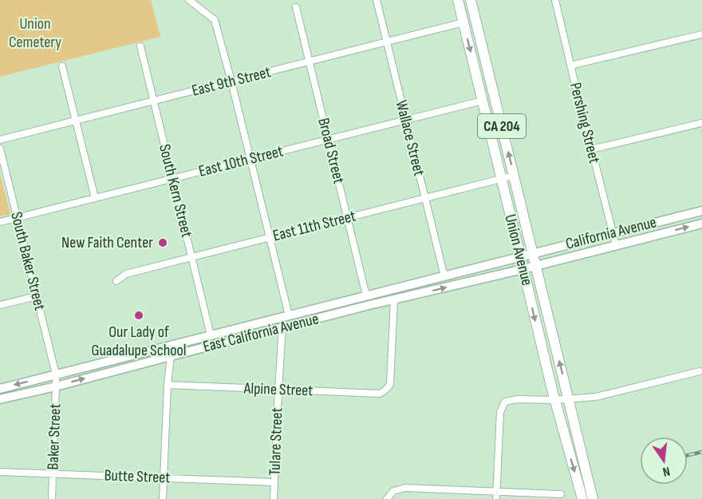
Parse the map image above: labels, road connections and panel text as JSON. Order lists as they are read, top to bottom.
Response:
{
  "streets": {
    "highway": ["CA 204", "Union Avenue"],
    "main road": ["California Avenue", "East California Avenue"],
    "street": [
      "East 9th Street",
      "Pershing Street",
      "Wallace Street",
      "Broad Street",
      "East 10th Street",
      "South Kern Street",
      "East 11th Street",
      "South Baker Street",
      "Alpine Street",
      "Baker Street",
      "Tulare Street",
      "Butte Street"
    ]
  },
  "crossings": [
    ["East 9th Street", "Wallace Street"],
    ["East 9th Street", "Broad Street"],
    ["East 9th Street", "South Kern Street"],
    ["East 9th Street", "Union Avenue"],
    ["Pershing Street", "California Avenue"],
    ["Wallace Street", "East 10th Street"],
    ["Wallace Street", "East 11th Street"],
    ["Wallace Street", "East California Avenue"],
    ["Broad Street", "East 10th Street"],
    ["Broad Street", "East 11th Street"],
    ["Broad Street", "East California Avenue"],
    ["East 10th Street", "South Kern Street"],
    ["East 10th Street", "Union Avenue"],
    ["East 10th Street", "South Baker Street"],
    ["South Kern Street", "East 11th Street"],
    ["South Kern Street", "East California Avenue"],
    ["East 11th Street", "Union Avenue"],
    ["California Avenue", "Union Avenue"],
    ["California Avenue", "East California Avenue"],
    ["Union Avenue", "East California Avenue"],
    ["South Baker Street", "East California Avenue"],
    ["South Baker Street", "Baker Street"],
    ["East California Avenue", "Alpine Street"],
    ["East California Avenue", "Baker Street"],
    ["East California Avenue", "Tulare Street"],
    ["Alpine Street", "Tulare Street"],
    ["Baker Street", "Butte Street"],
    ["Tulare Street", "Butte Street"]
  ],
  "parks": ["Union Cemetery"],
  "places": ["New Faith Center", "Our Lady of Guadalupe School"],
  "north": "bottom"
}
